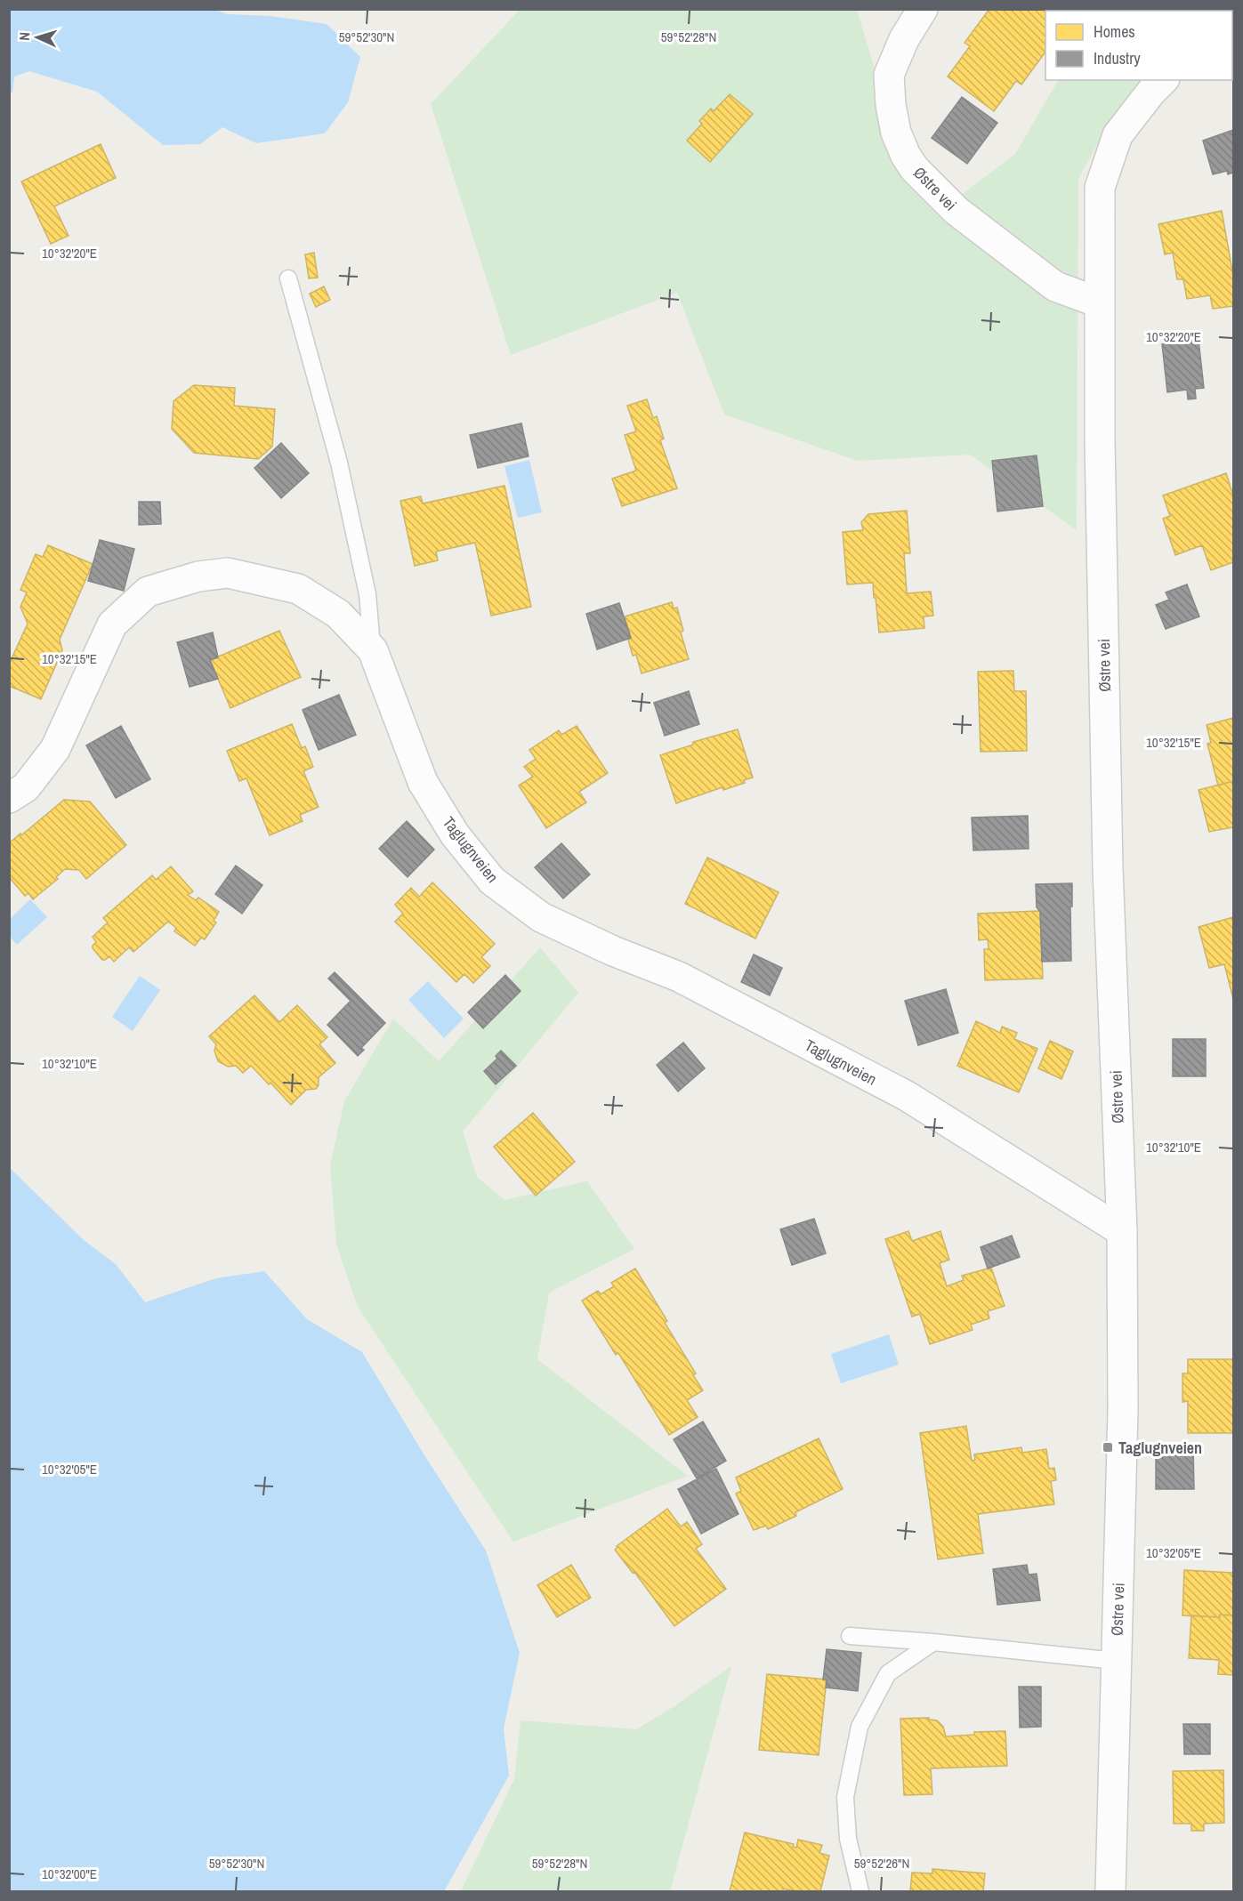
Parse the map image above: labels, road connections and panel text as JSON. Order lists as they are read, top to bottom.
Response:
{
  "streets": {
    "street": ["Østre vei", "Taglugnveien"]
  },
  "crossings": [
    ["Østre vei", "Taglugnveien"]
  ],
  "places": {
    "transit": ["Taglugnveien"]
  },
  "legend": ["Homes", "Industry"],
  "north": "left",
  "coordinates": [
    "59°52'30\"N",
    "59°52'28\"N",
    "10°32'20\"E",
    "10°32'15\"E",
    "10°32'10\"E",
    "10°32'05\"E",
    "59°52'26\"N",
    "10°32'00\"E"
  ]
}
